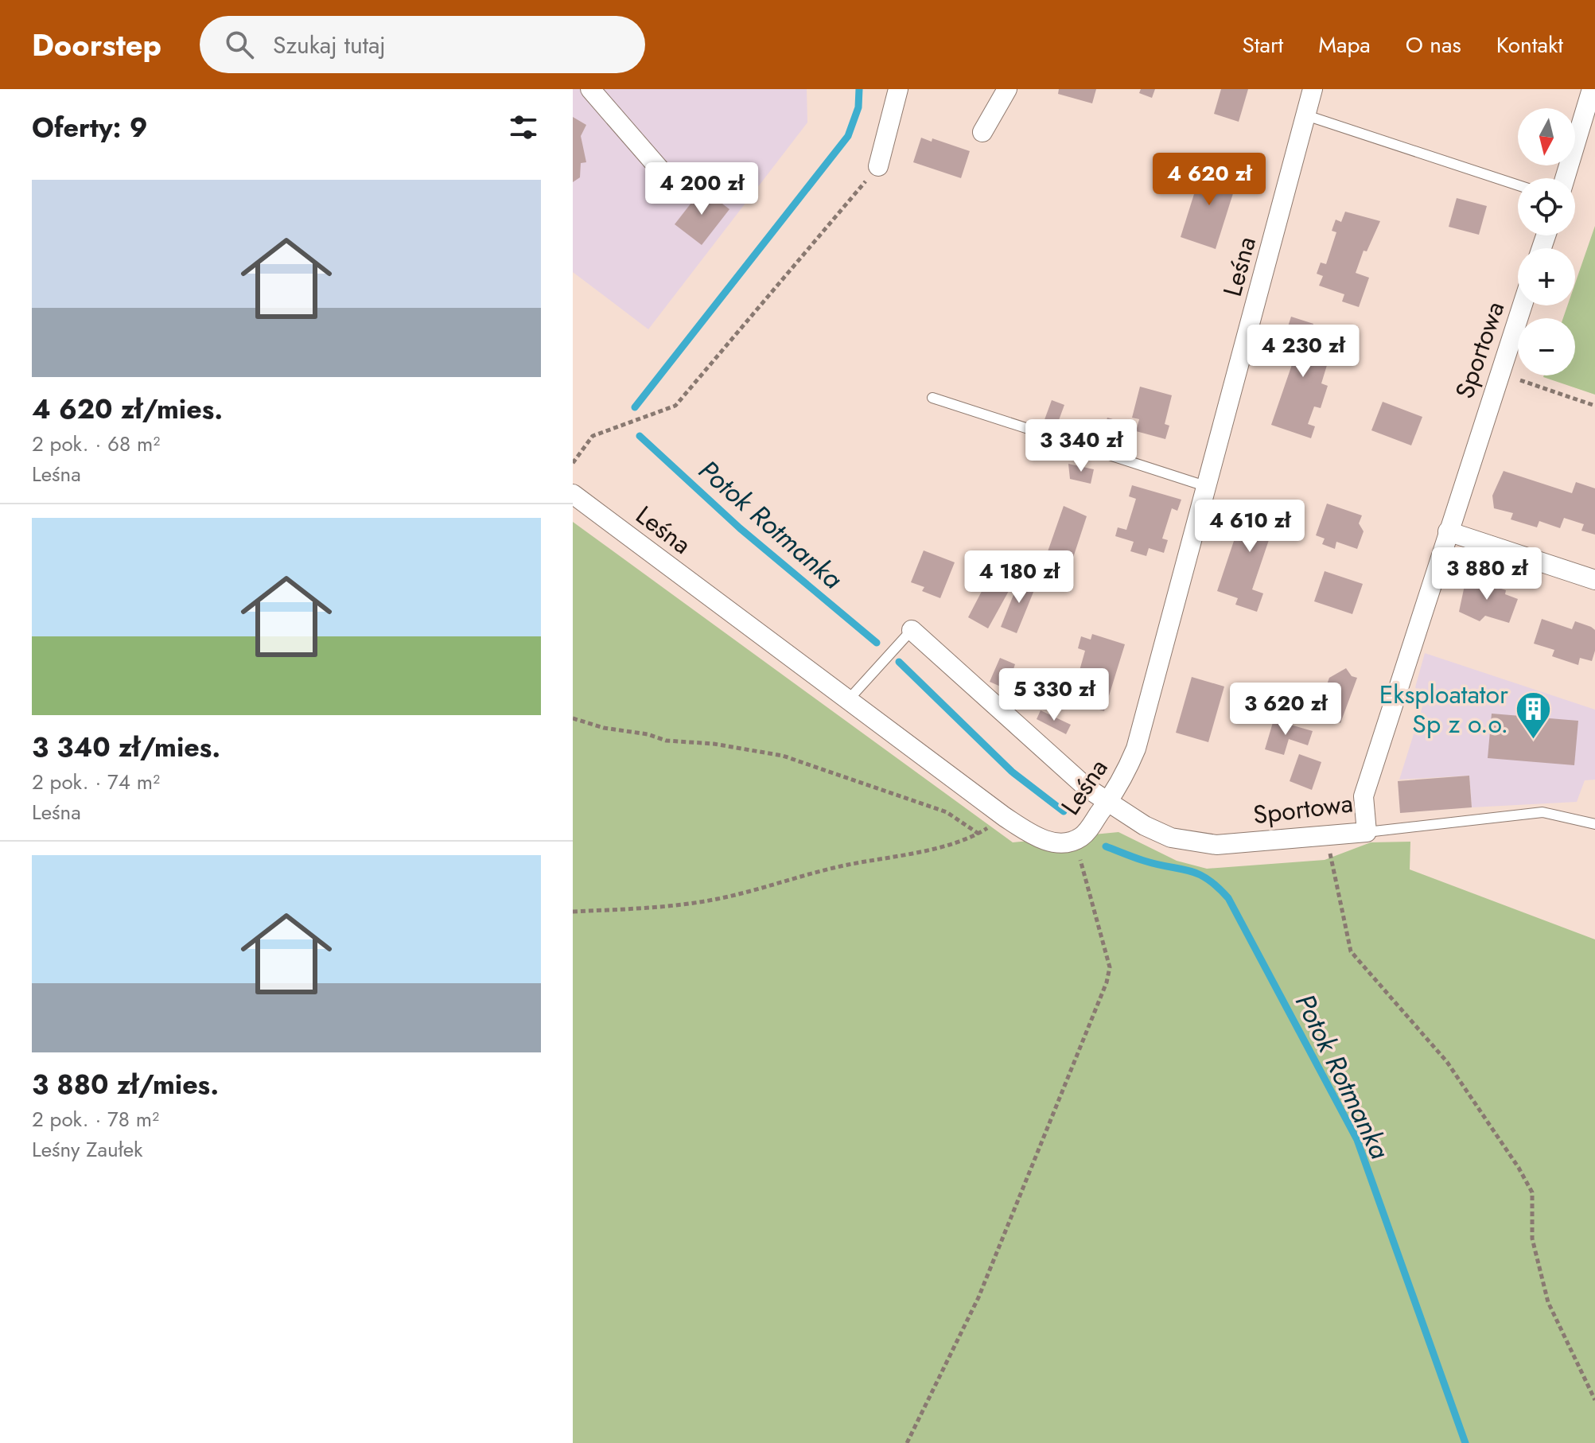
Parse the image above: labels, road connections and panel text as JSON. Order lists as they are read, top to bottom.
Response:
{
  "streets": {
    "street": ["Leśna", "Sportowa"]
  },
  "crossings": [
    ["Leśna", "Sportowa"]
  ],
  "water": ["Potok Rotmanka"],
  "places": {
    "building": ["Eksploatator Sp z o.o."]
  },
  "north": "bottom",
  "page": {
    "header": "Doorstep",
    "search": "Szukaj tutaj",
    "nav": [
      "Start",
      "Mapa",
      "O nas",
      "Kontakt"
    ],
    "heading": "Oferty: 9",
    "map_buttons": ["+", "−"],
    "price": [
      "4 620 zł",
      "4 200 zł",
      "4 230 zł",
      "3 340 zł",
      "4 610 zł",
      "3 880 zł",
      "4 180 zł",
      "5 330 zł",
      "3 620 zł"
    ],
    "list": [
      {
        "name": "4 620 zł/mies.",
        "note": "2 pok. · 68 m² · Leśna"
      },
      {
        "name": "3 340 zł/mies.",
        "note": "2 pok. · 74 m² · Leśna"
      },
      {
        "name": "3 880 zł/mies.",
        "note": "2 pok. · 78 m² · Leśny Zaułek"
      }
    ]
  }
}
